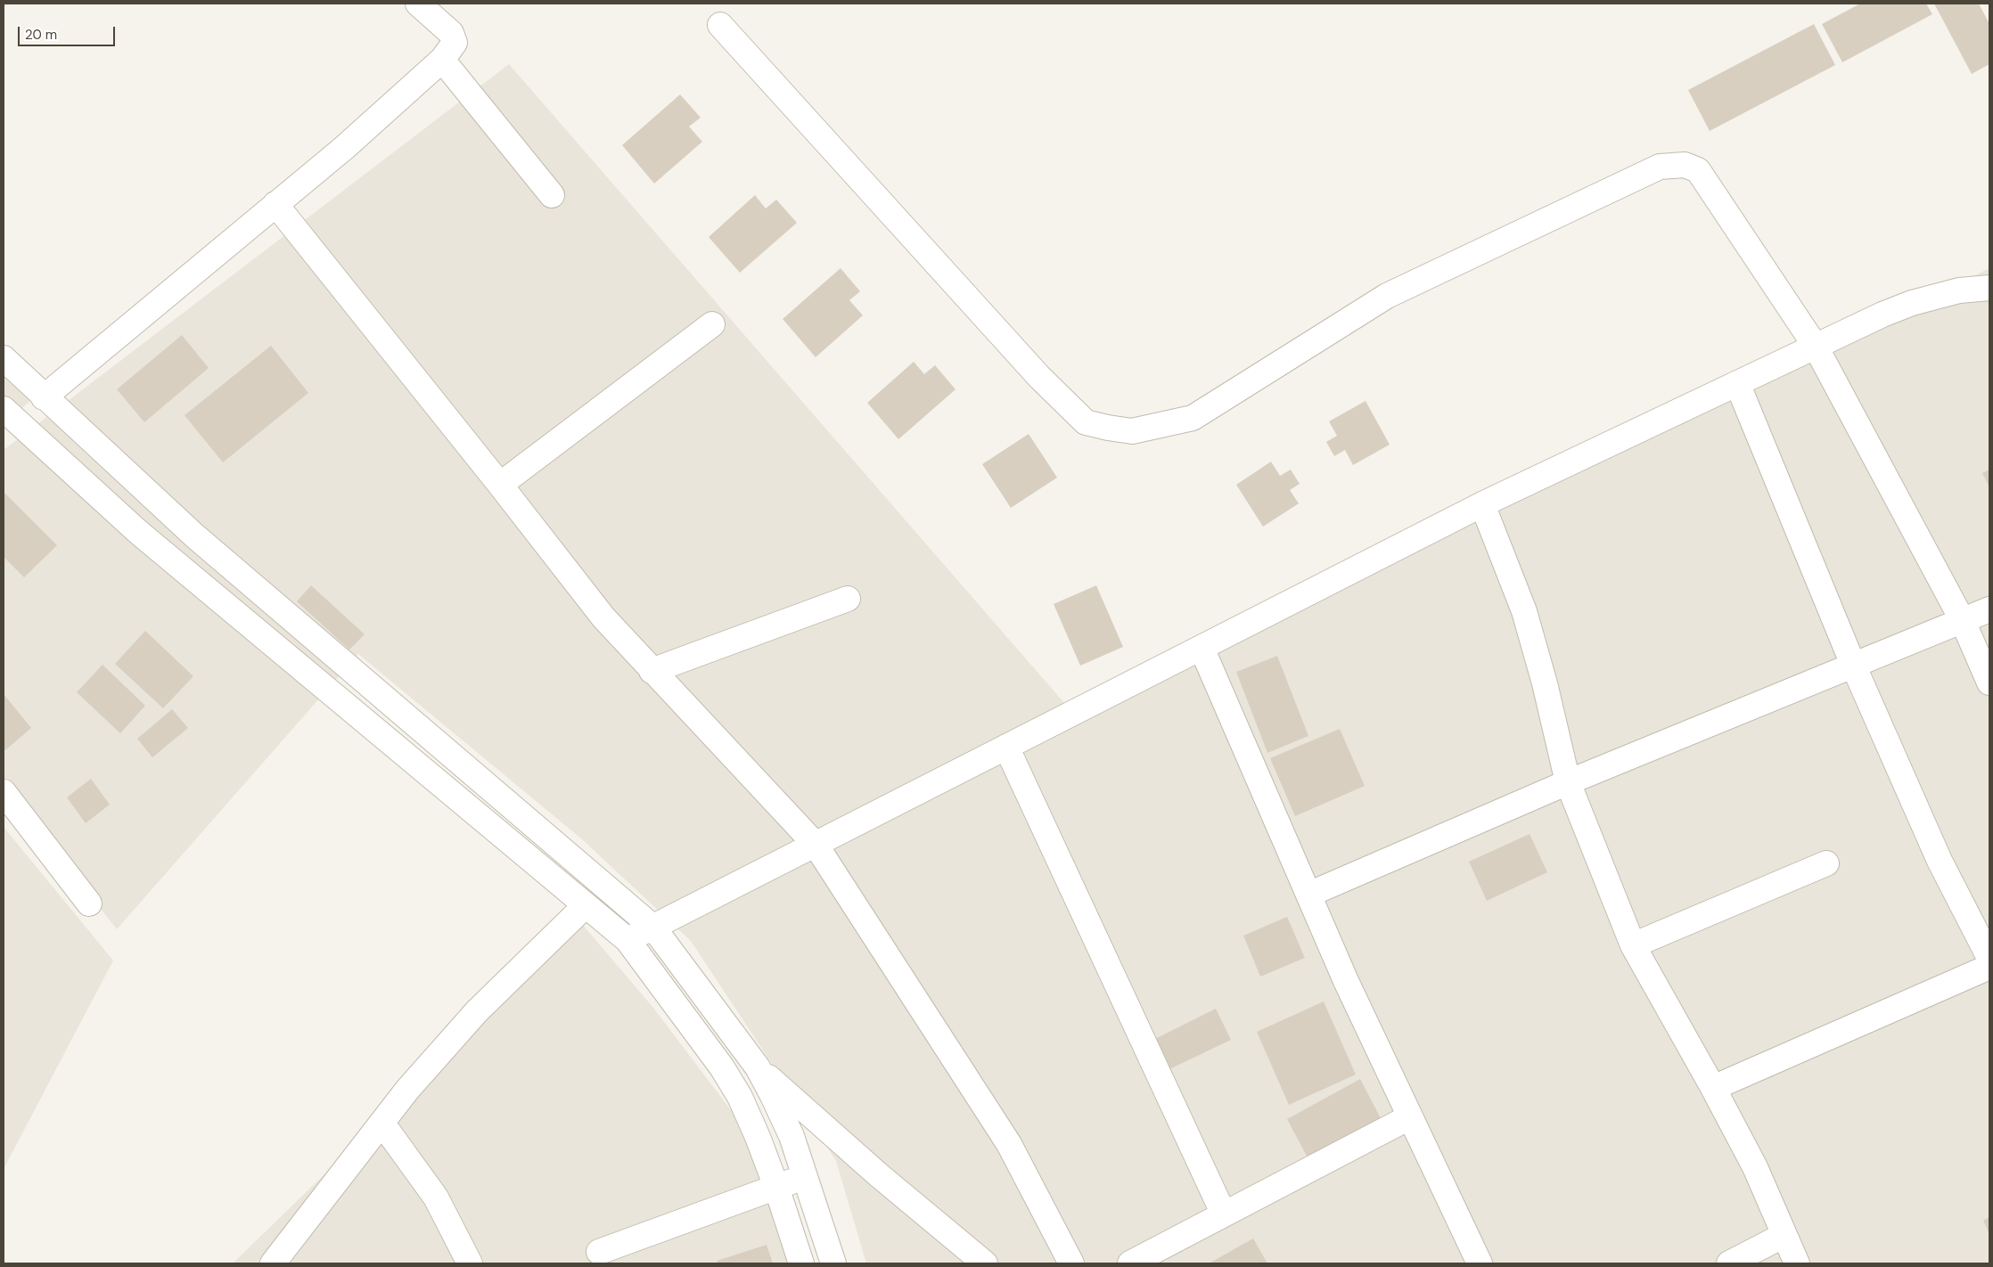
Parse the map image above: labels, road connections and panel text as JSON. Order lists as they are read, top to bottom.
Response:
{
  "scale_bar": "20 m"
}
